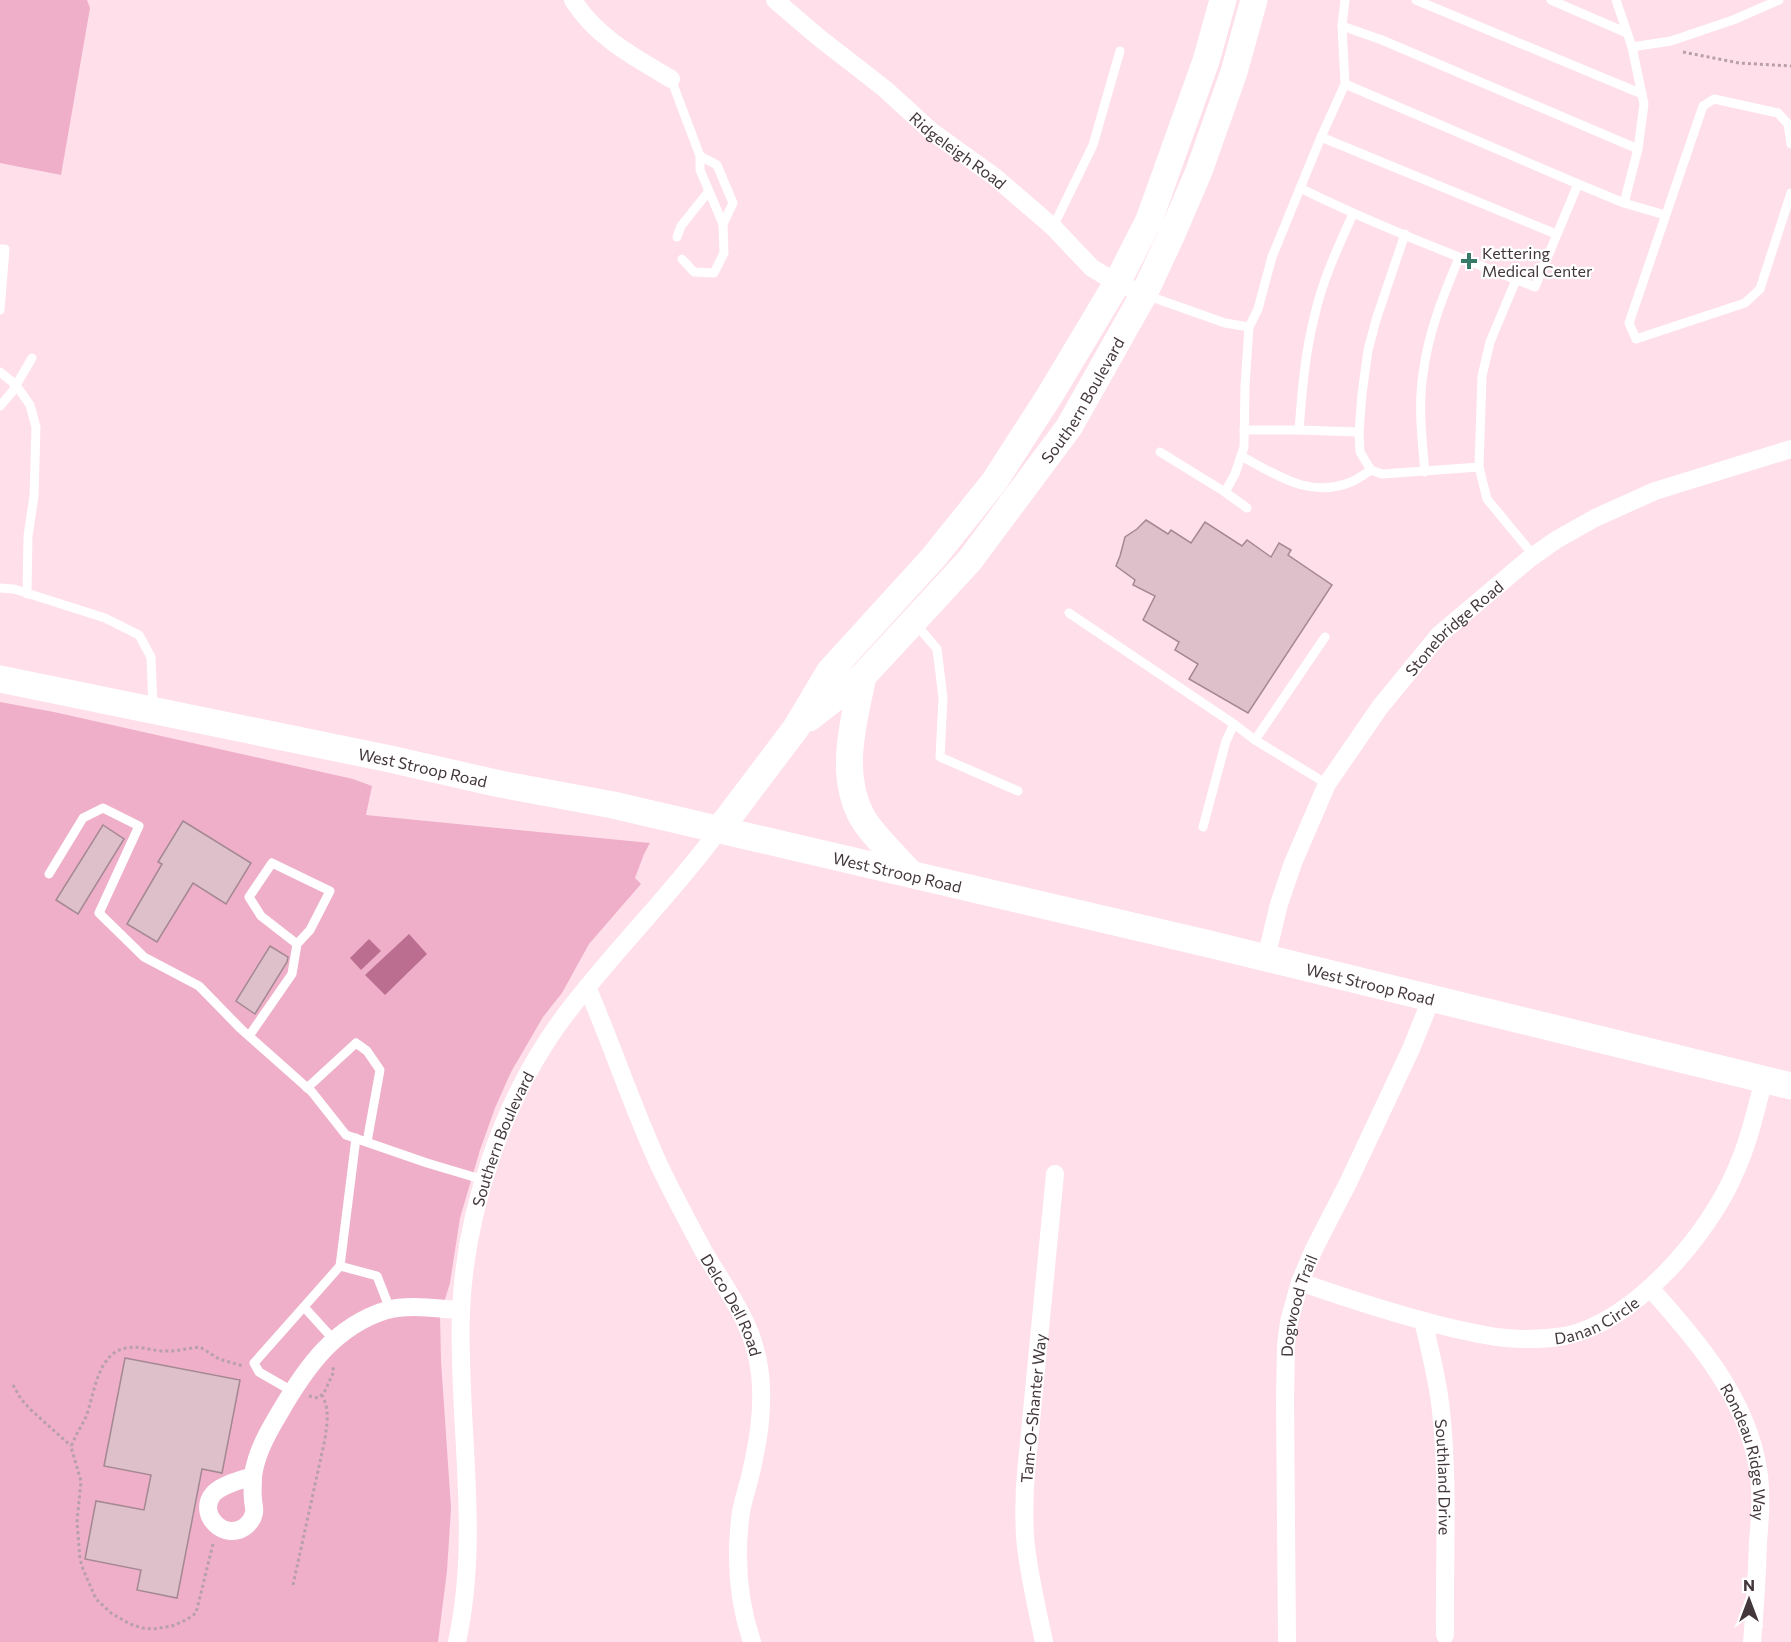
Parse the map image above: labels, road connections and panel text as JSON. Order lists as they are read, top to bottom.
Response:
{
  "streets": {
    "street": [
      "Ridgeleigh Road",
      "Southern Boulevard",
      "Stonebridge Road",
      "West Stroop Road",
      "Delco Dell Road",
      "Dogwood Trail",
      "Danan Circle",
      "Tam-O-Shanter Way",
      "Rondeau Ridge Way",
      "Southland Drive"
    ]
  },
  "crossings": [
    ["Ridgeleigh Road", "Southern Boulevard"],
    ["Southern Boulevard", "West Stroop Road"],
    ["Southern Boulevard", "Delco Dell Road"],
    ["Stonebridge Road", "West Stroop Road"],
    ["West Stroop Road", "Dogwood Trail"],
    ["West Stroop Road", "Danan Circle"],
    ["Dogwood Trail", "Danan Circle"],
    ["Danan Circle", "Rondeau Ridge Way"],
    ["Danan Circle", "Southland Drive"]
  ],
  "places": {
    "health": ["Kettering Medical Center"]
  },
  "north": "top"
}
